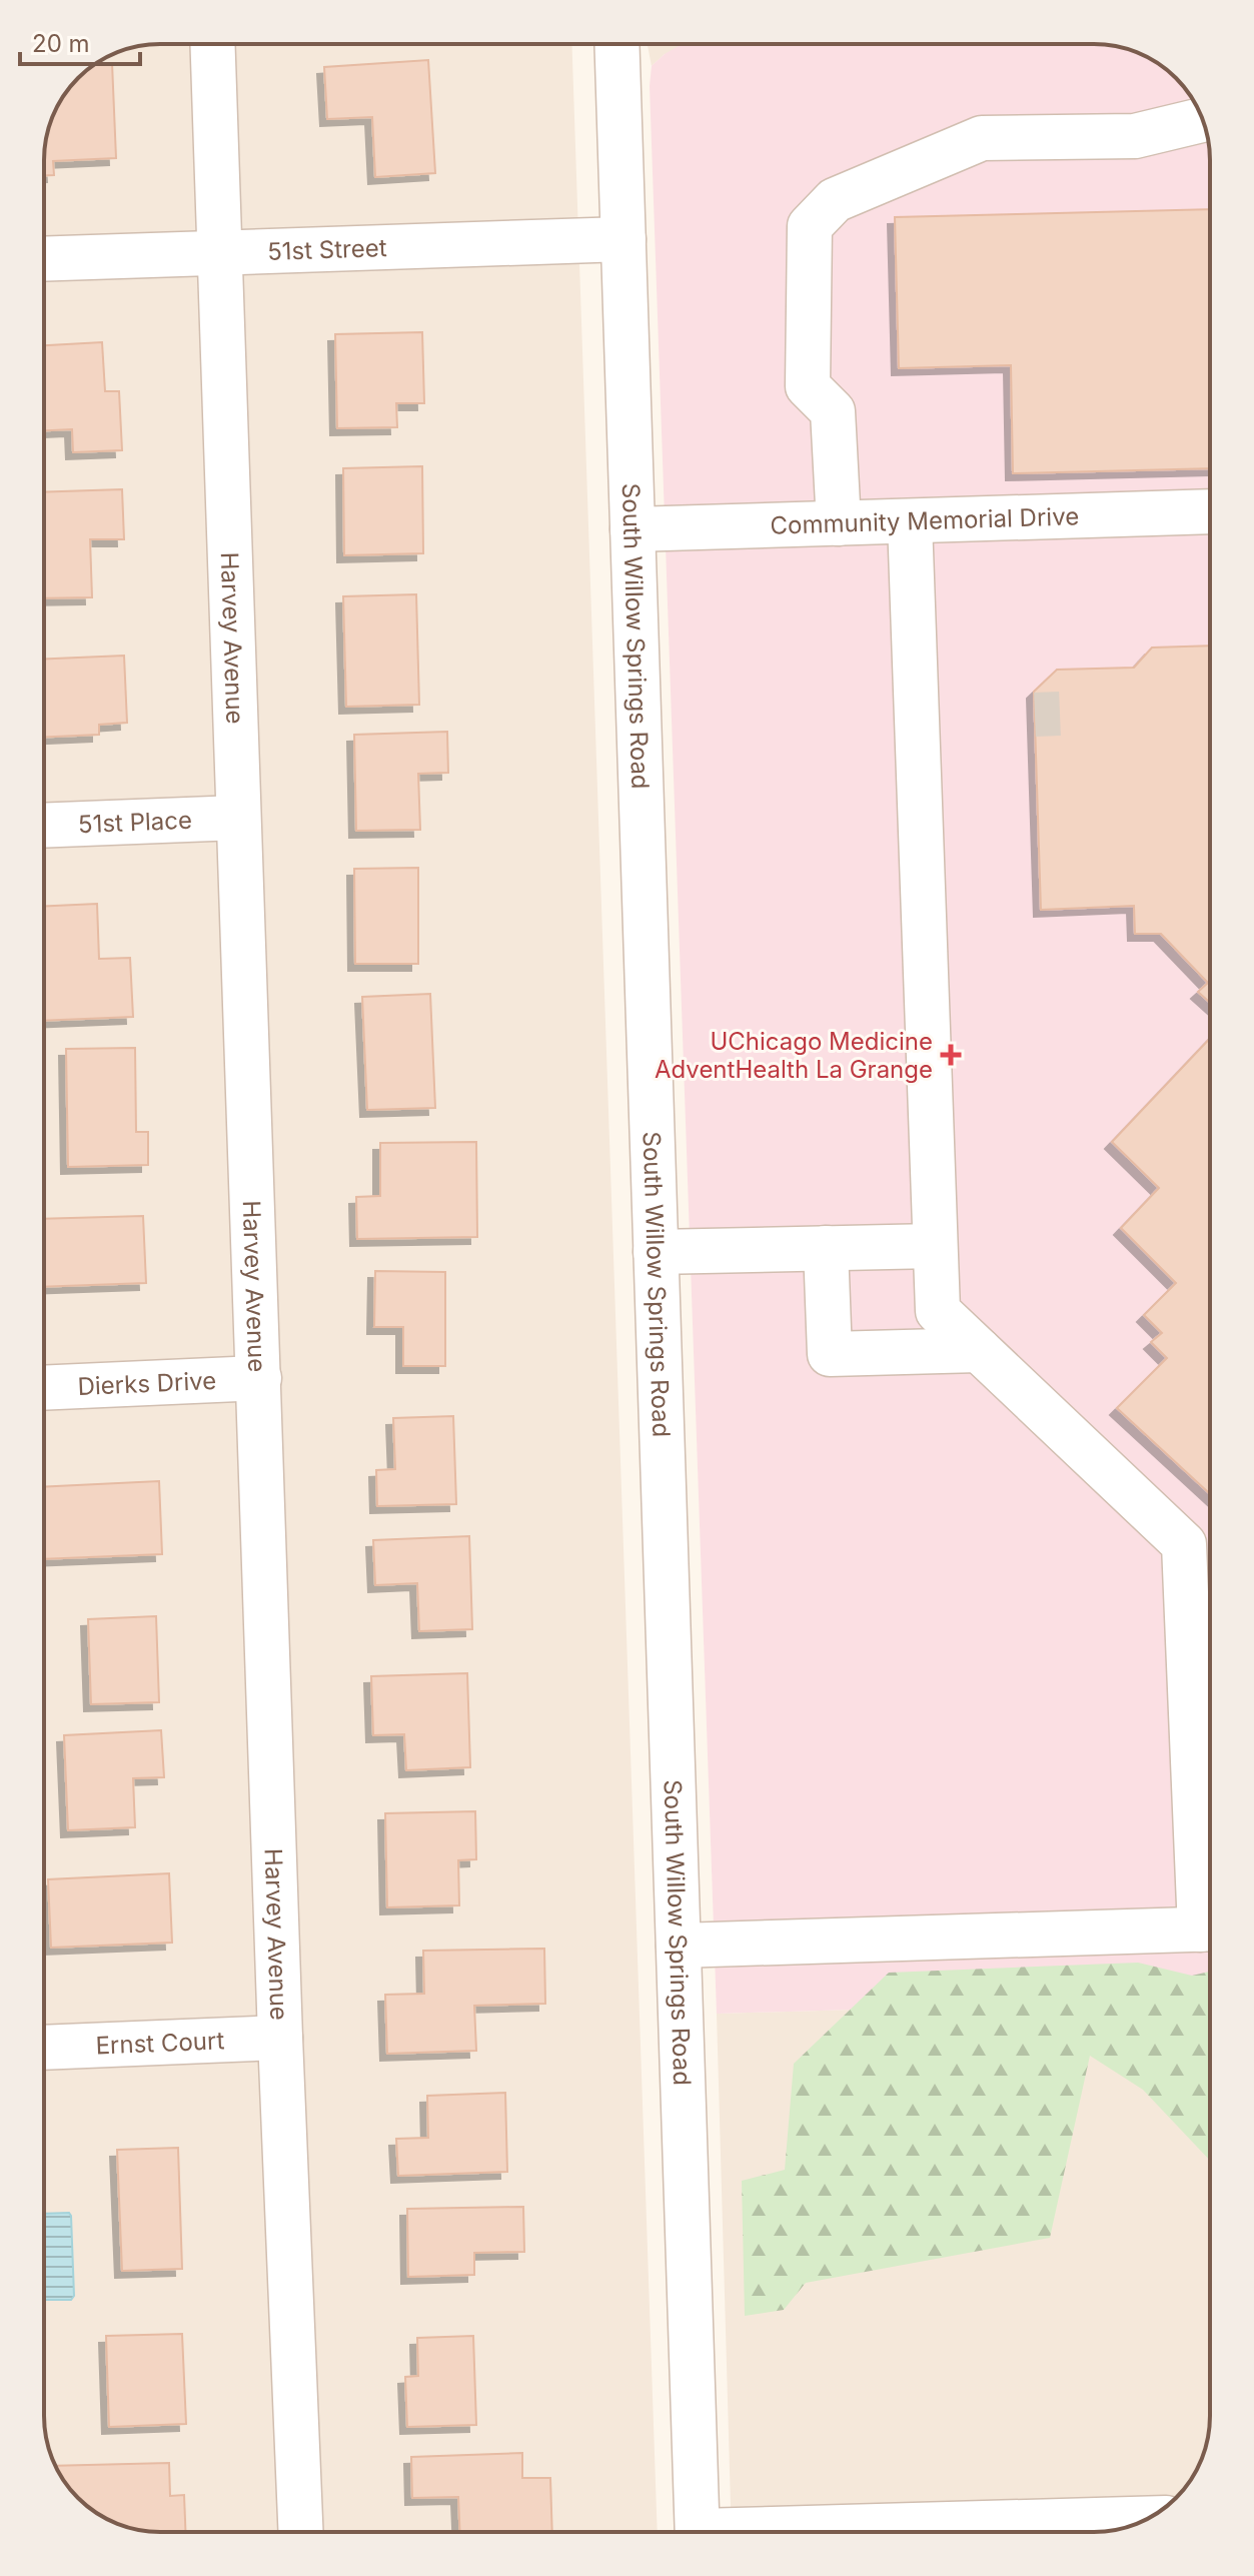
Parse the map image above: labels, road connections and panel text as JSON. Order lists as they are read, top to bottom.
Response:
{
  "streets": {
    "street": [
      "51st Street",
      "Community Memorial Drive",
      "South Willow Springs Road",
      "Harvey Avenue",
      "51st Place",
      "Dierks Drive",
      "Ernst Court"
    ]
  },
  "crossings": [
    ["51st Street", "South Willow Springs Road"],
    ["51st Street", "Harvey Avenue"],
    ["Community Memorial Drive", "South Willow Springs Road"],
    ["Harvey Avenue", "51st Place"],
    ["Harvey Avenue", "Dierks Drive"],
    ["Harvey Avenue", "Ernst Court"]
  ],
  "places": {
    "health": ["UChicago Medicine AdventHealth La Grange"]
  },
  "scale_bar": "20 m"
}
